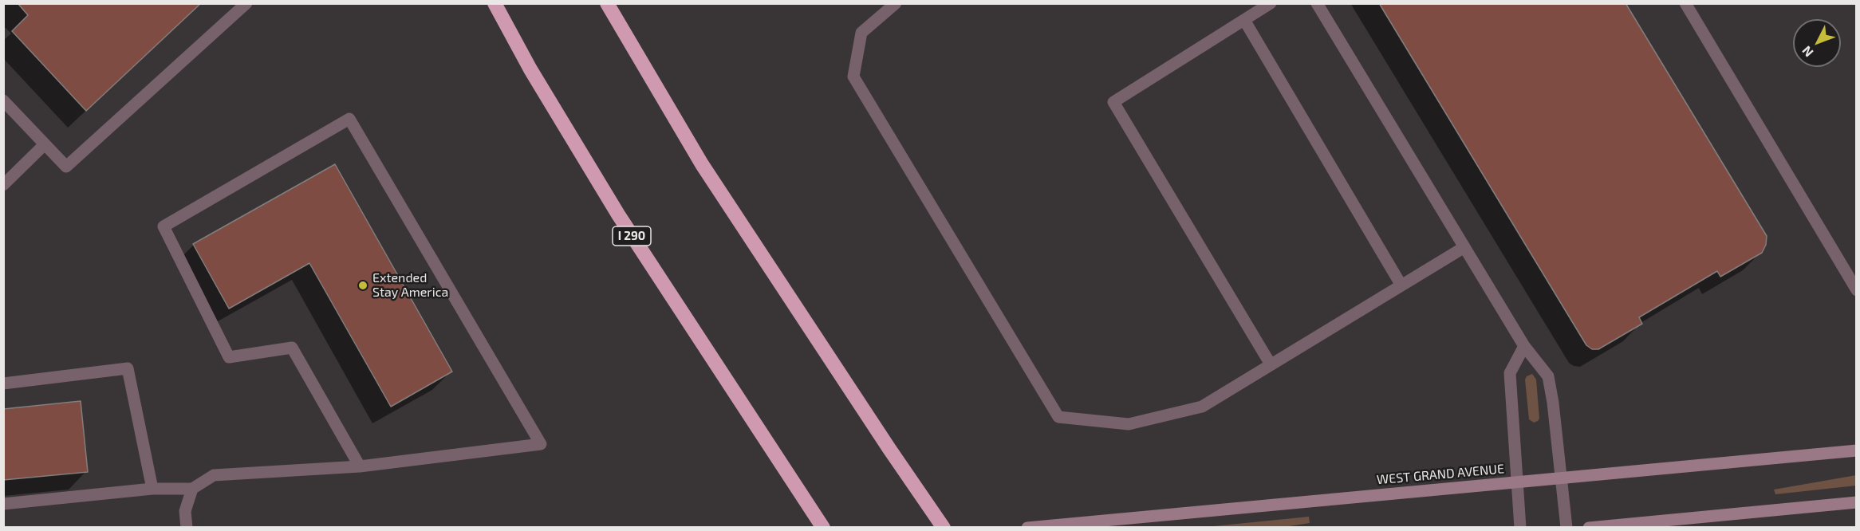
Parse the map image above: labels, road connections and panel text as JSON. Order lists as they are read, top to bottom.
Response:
{
  "streets": {
    "highway": ["I 290"],
    "main road": ["WEST GRAND AVENUE"]
  },
  "places": ["Extended Stay America"],
  "north": "bottom left"
}
